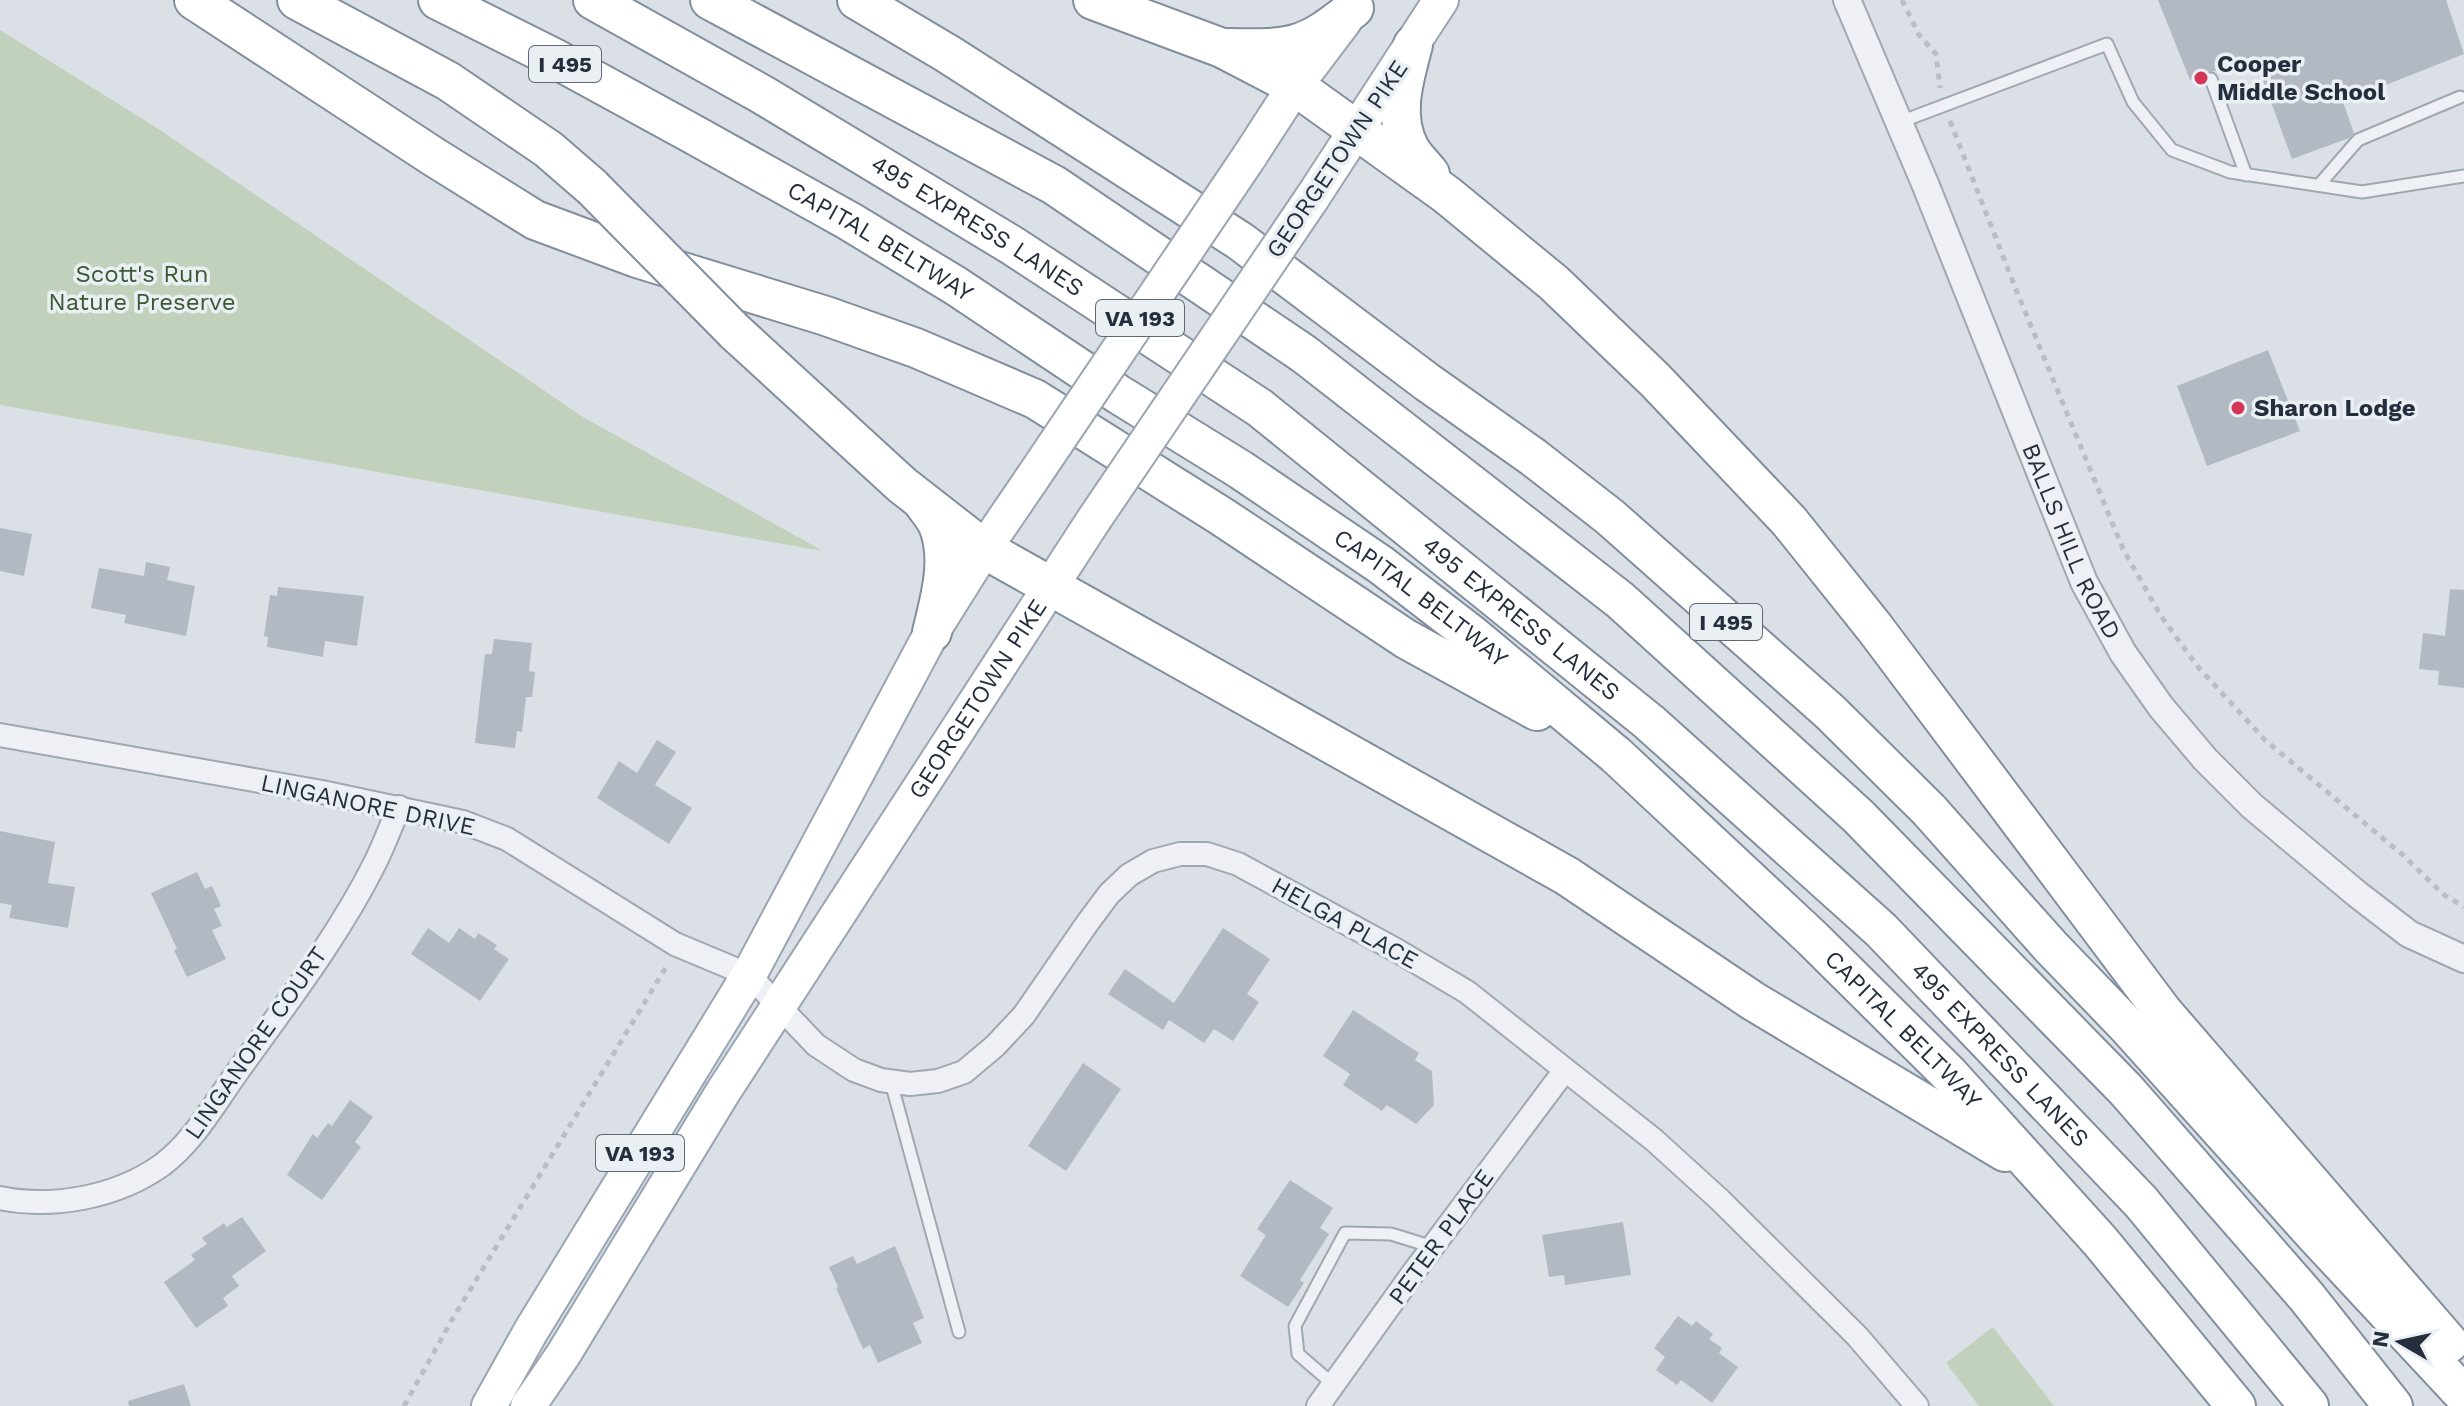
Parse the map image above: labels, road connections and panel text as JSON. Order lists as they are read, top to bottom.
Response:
{
  "streets": {
    "highway": ["I 495", "495 EXPRESS LANES", "CAPITAL BELTWAY"],
    "main road": ["GEORGETOWN PIKE", "VA 193"],
    "street": [
      "BALLS HILL ROAD",
      "LINGANORE DRIVE",
      "HELGA PLACE",
      "LINGANORE COURT",
      "PETER PLACE"
    ]
  },
  "crossings": [
    ["GEORGETOWN PIKE", "HELGA PLACE"],
    ["VA 193", "LINGANORE DRIVE"],
    ["VA 193", "HELGA PLACE"],
    ["LINGANORE DRIVE", "HELGA PLACE"],
    ["LINGANORE DRIVE", "LINGANORE COURT"],
    ["HELGA PLACE", "PETER PLACE"]
  ],
  "parks": ["Scott's Run Nature Preserve"],
  "places": ["Cooper Middle School", "Sharon Lodge"],
  "north": "left"
}
